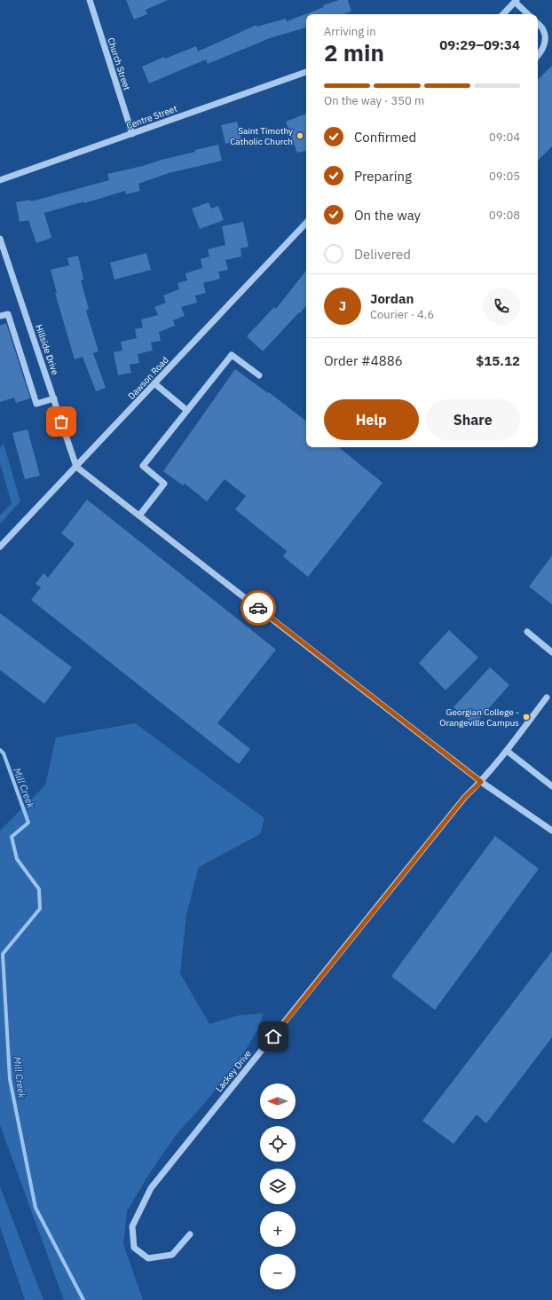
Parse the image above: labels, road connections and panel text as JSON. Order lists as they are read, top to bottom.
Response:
{
  "streets": {
    "street": [
      "Church Street",
      "Centre Street",
      "Hillside Drive",
      "Dawson Road",
      "Lackey Drive"
    ]
  },
  "crossings": [
    ["Church Street", "Centre Street"],
    ["Hillside Drive", "Dawson Road"]
  ],
  "water": ["Mill Creek"],
  "places": ["Saint Timothy Catholic Church", "Georgian College - Orangeville Campus"],
  "north": "left",
  "page": {
    "heading": ["2 min", "Arriving in", "09:29–09:34"],
    "panel": [
      "Jordan",
      "Courier · 4.6",
      "Order #4886",
      "$15.12"
    ],
    "bar": "On the way · 350 m",
    "list": [
      ["Confirmed", "09:04"],
      ["Preparing", "09:05"],
      ["On the way", "09:08"],
      "Delivered"
    ],
    "round": "J",
    "buttons": ["Help", "Share"],
    "map_buttons": ["+", "−"]
  }
}
